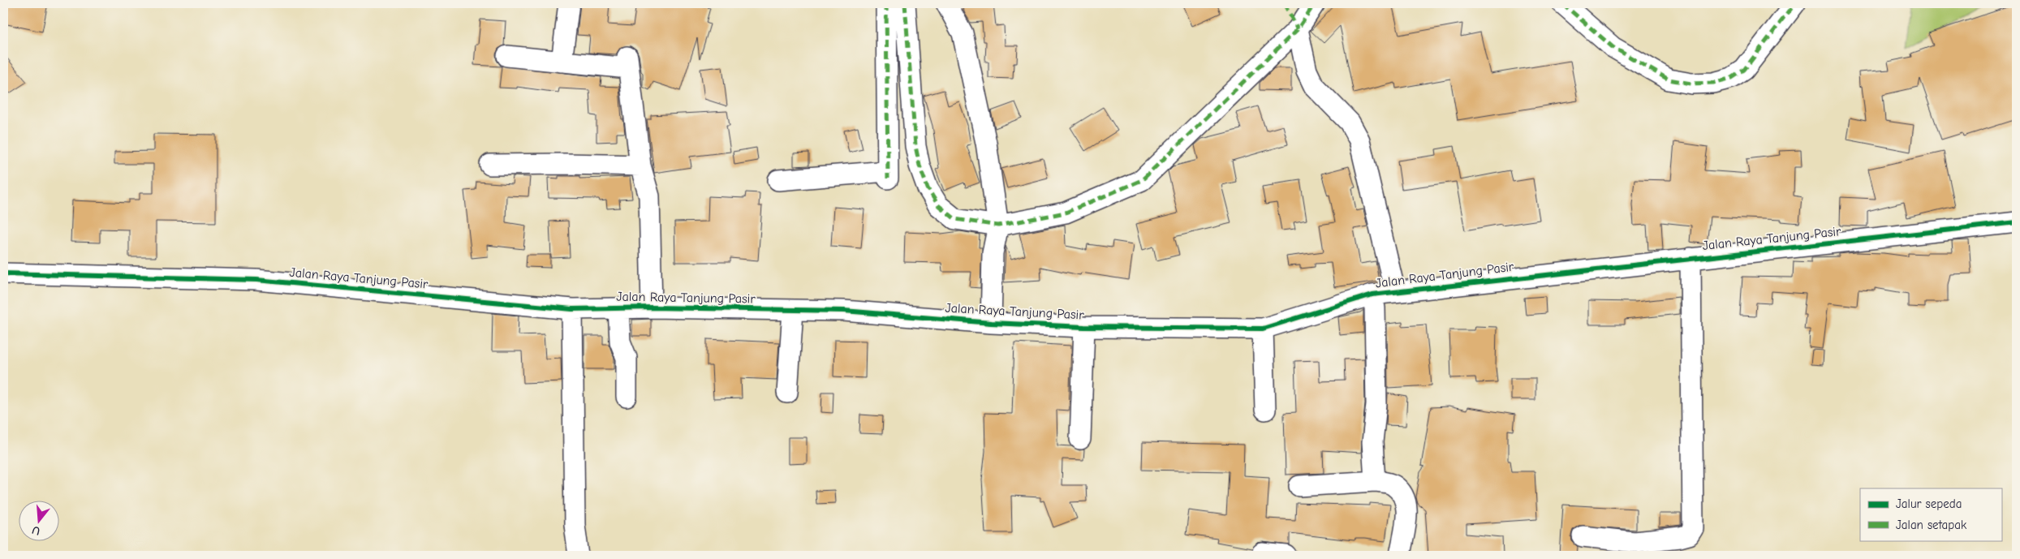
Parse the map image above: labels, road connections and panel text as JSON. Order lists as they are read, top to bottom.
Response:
{
  "streets": {
    "street": ["Jalan Raya Tanjung Pasir"]
  },
  "legend": ["Jalur sepeda", "Jalan setapak"],
  "north": "bottom"
}
